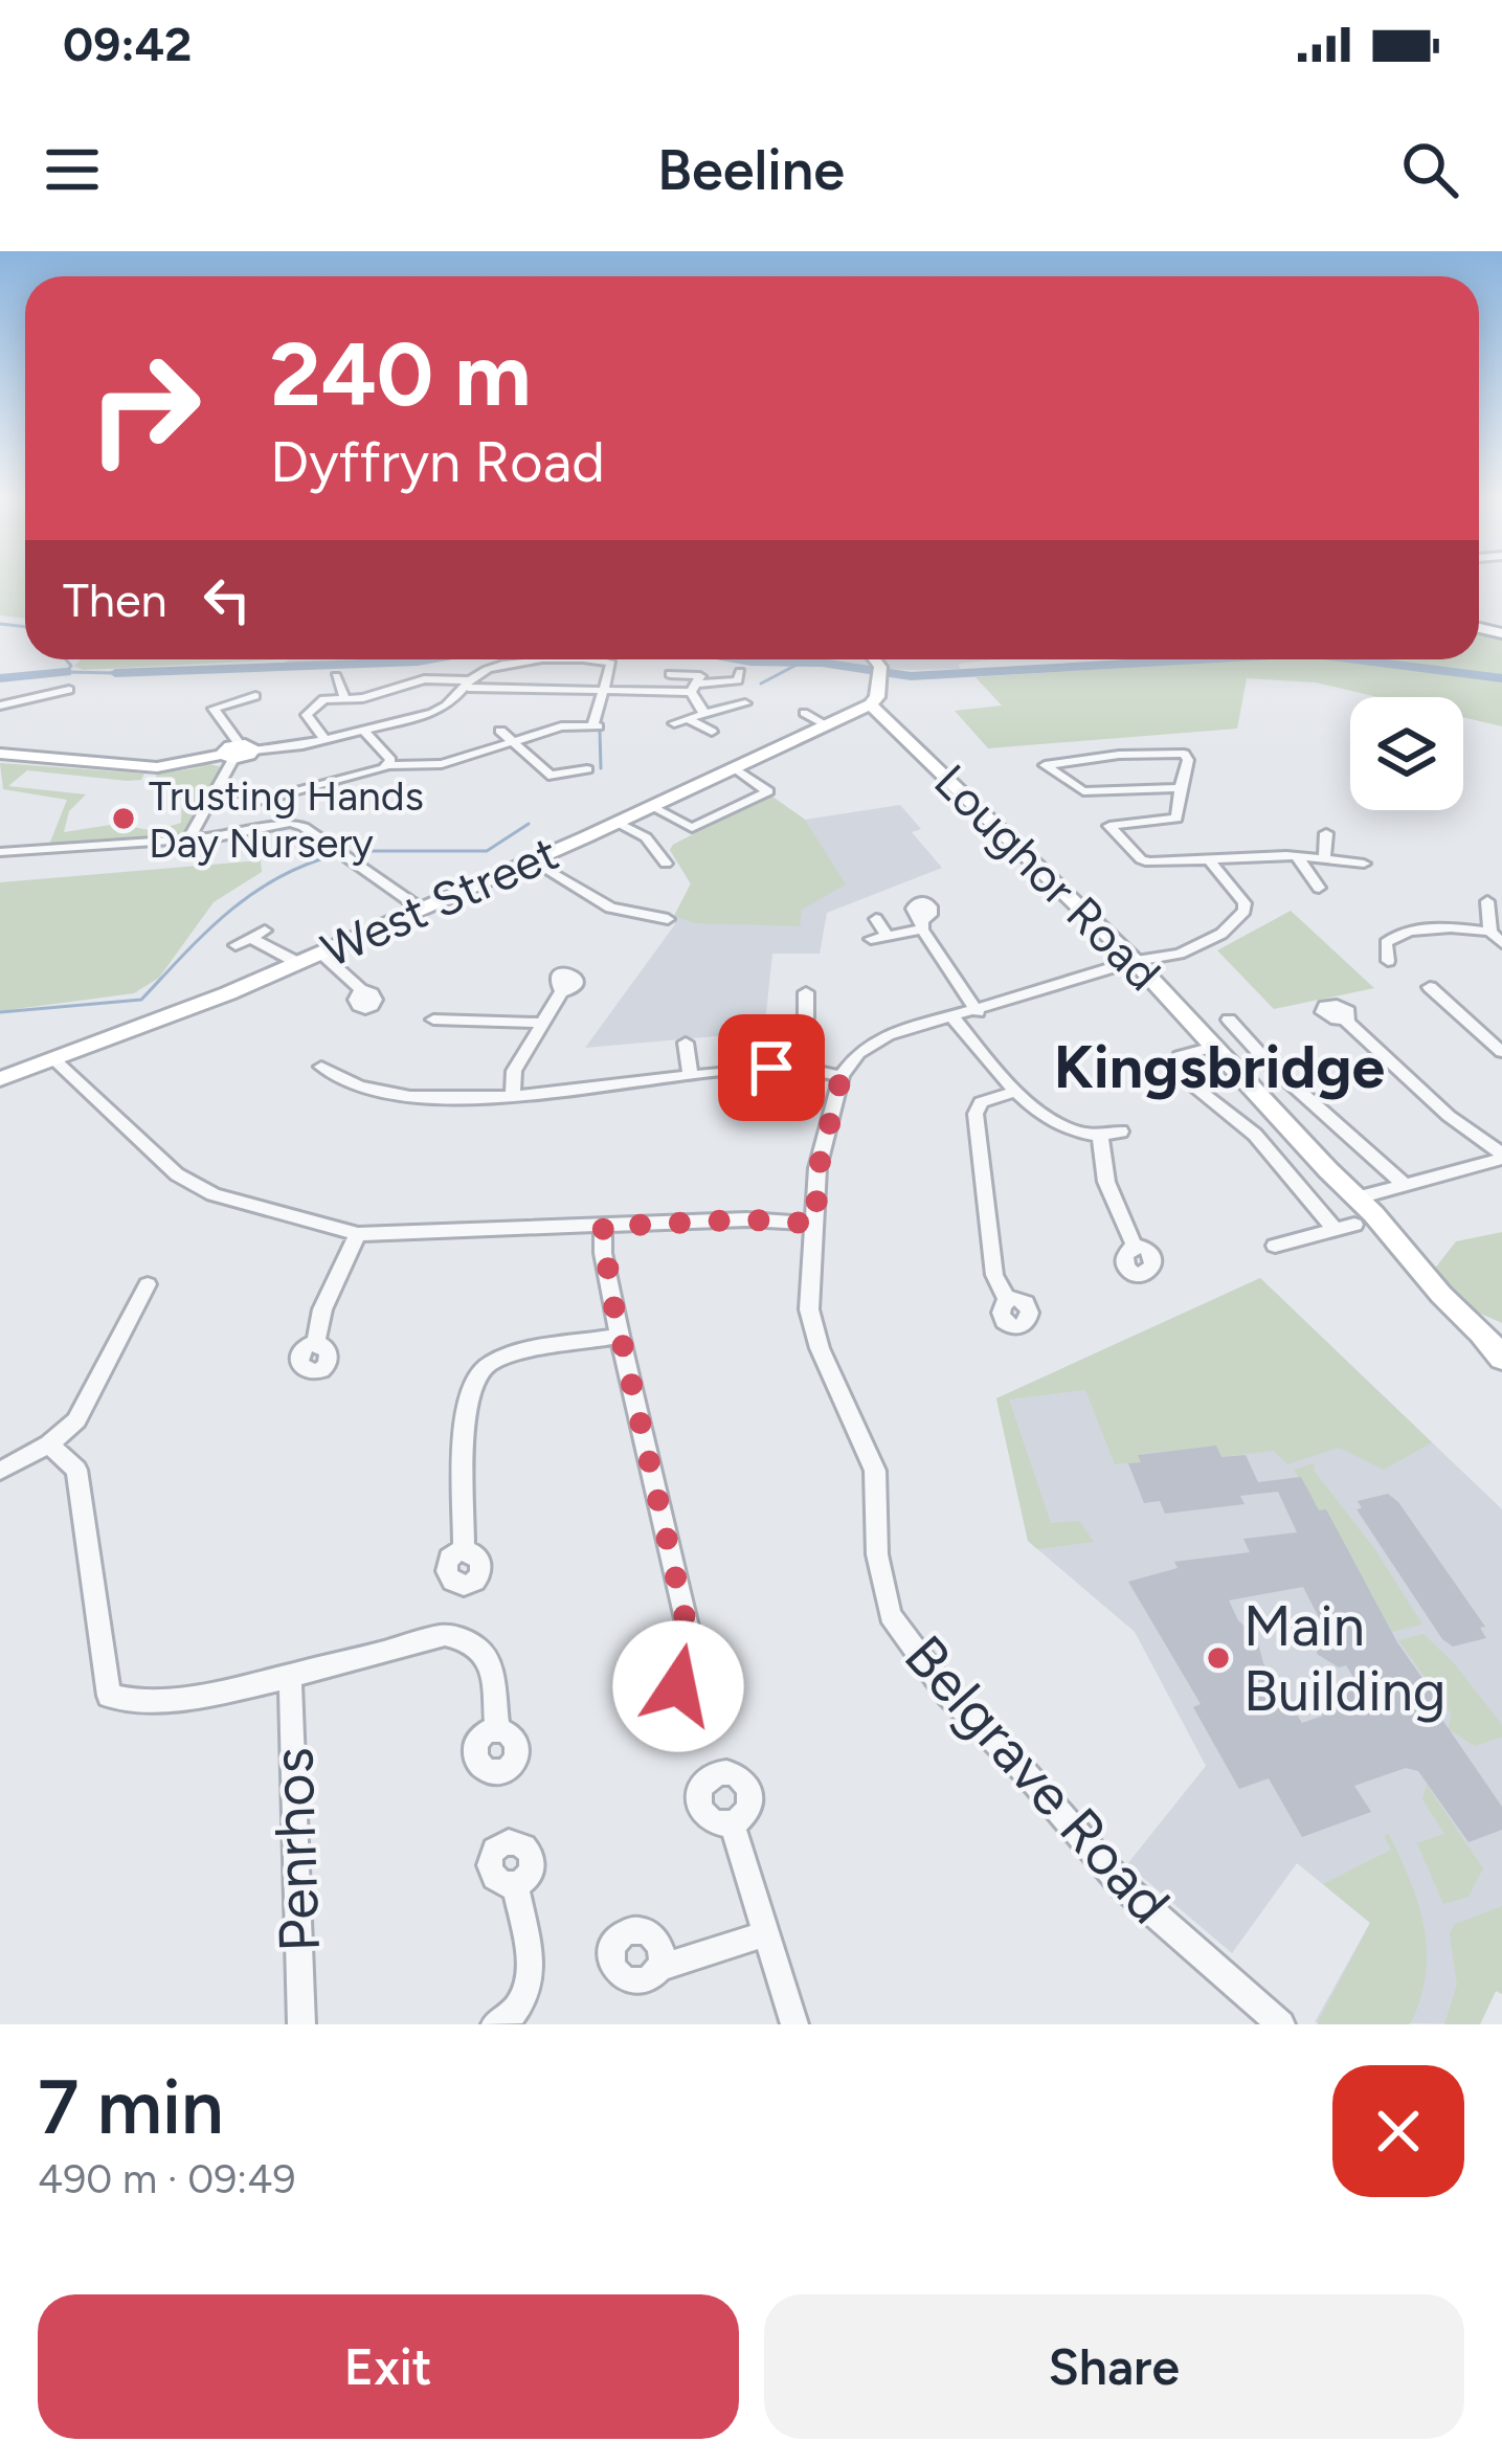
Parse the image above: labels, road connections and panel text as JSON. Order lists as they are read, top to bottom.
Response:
{
  "streets": {
    "main road": ["Loughor Road", "West Street"],
    "street": ["Belgrave Road", "Penrhos"]
  },
  "crossings": [
    ["Loughor Road", "West Street"]
  ],
  "districts": ["Kingsbridge"],
  "places": ["Trusting Hands Day Nursery", "Main Building"],
  "page": {
    "status": "09:42",
    "header": "Beeline",
    "turn": ["240 m", "Dyffryn Road"],
    "then": "Then",
    "heading": ["7 min", "490 m · 09:49"],
    "buttons": ["Exit", "Share"]
  }
}
